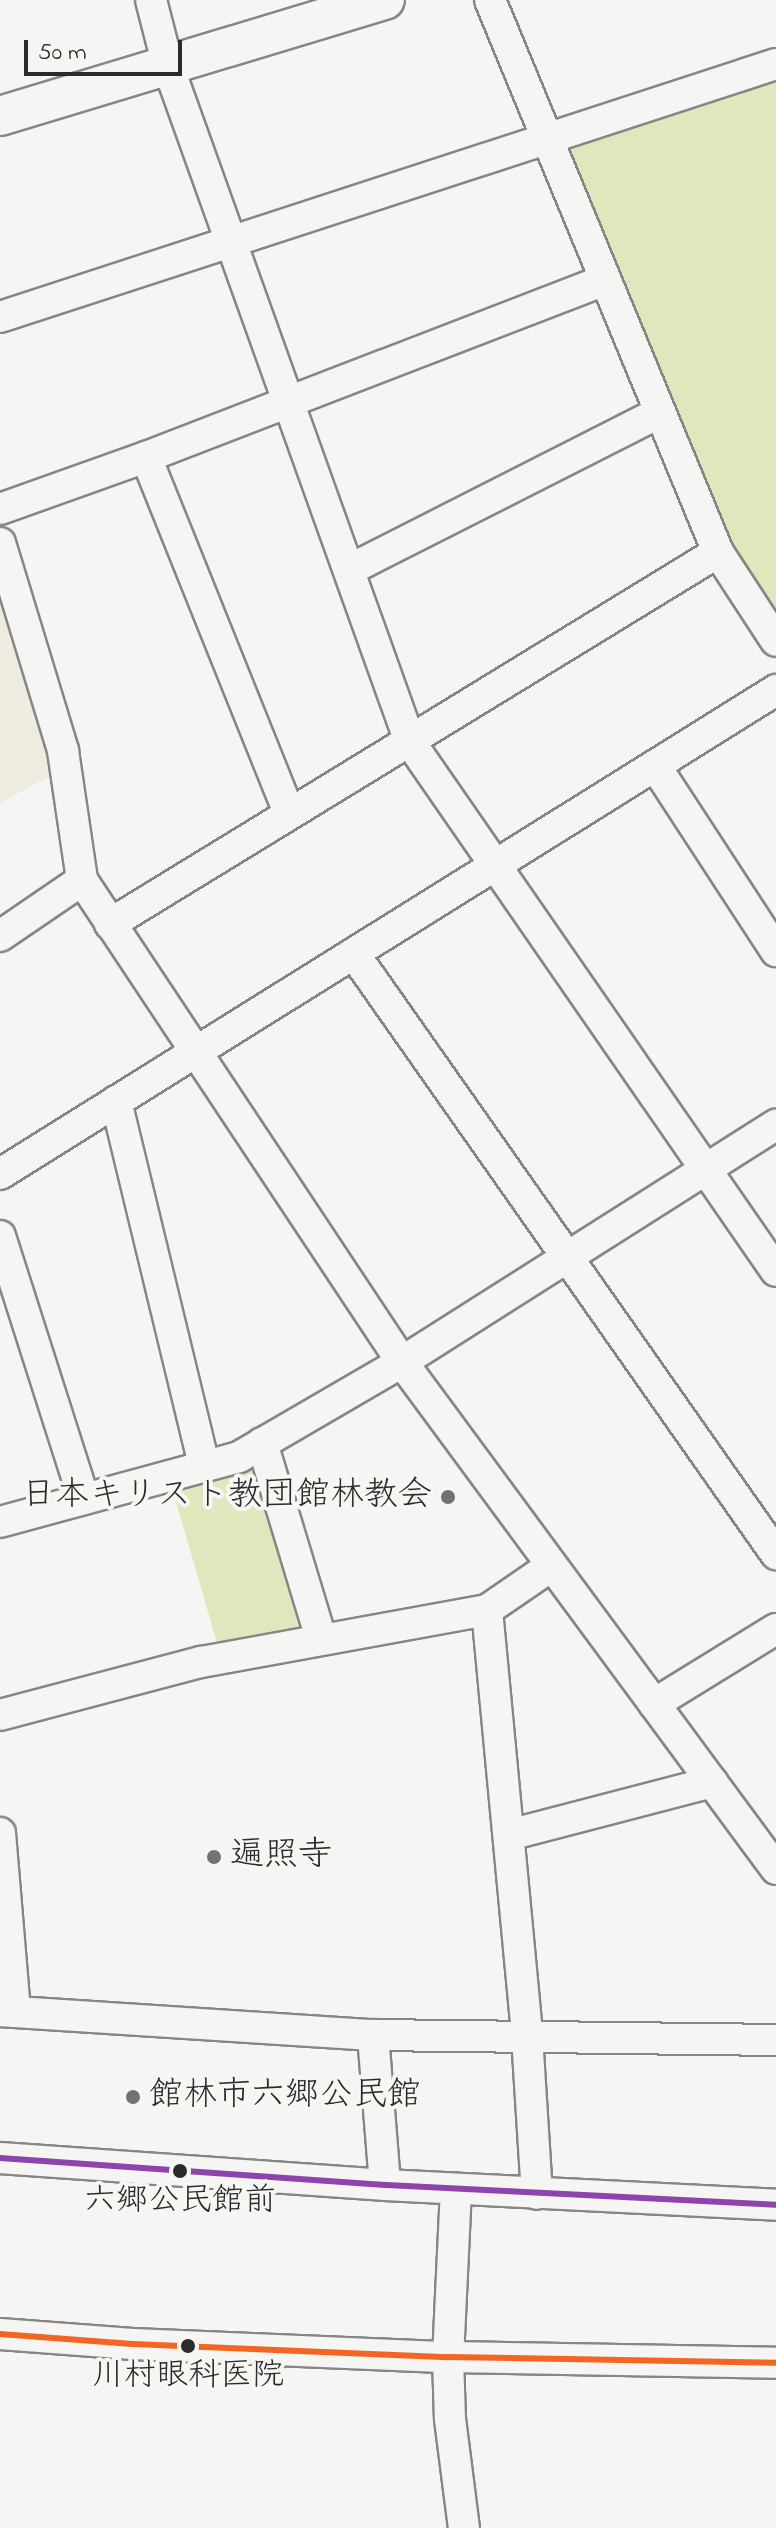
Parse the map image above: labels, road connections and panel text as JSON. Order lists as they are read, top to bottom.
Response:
{
  "places": [
    "日本キリスト教団館林教会",
    "遍照寺",
    "館林市六郷公民館",
    "六郷公民館前",
    "川村眼科医院"
  ],
  "scale_bar": "50 m"
}
